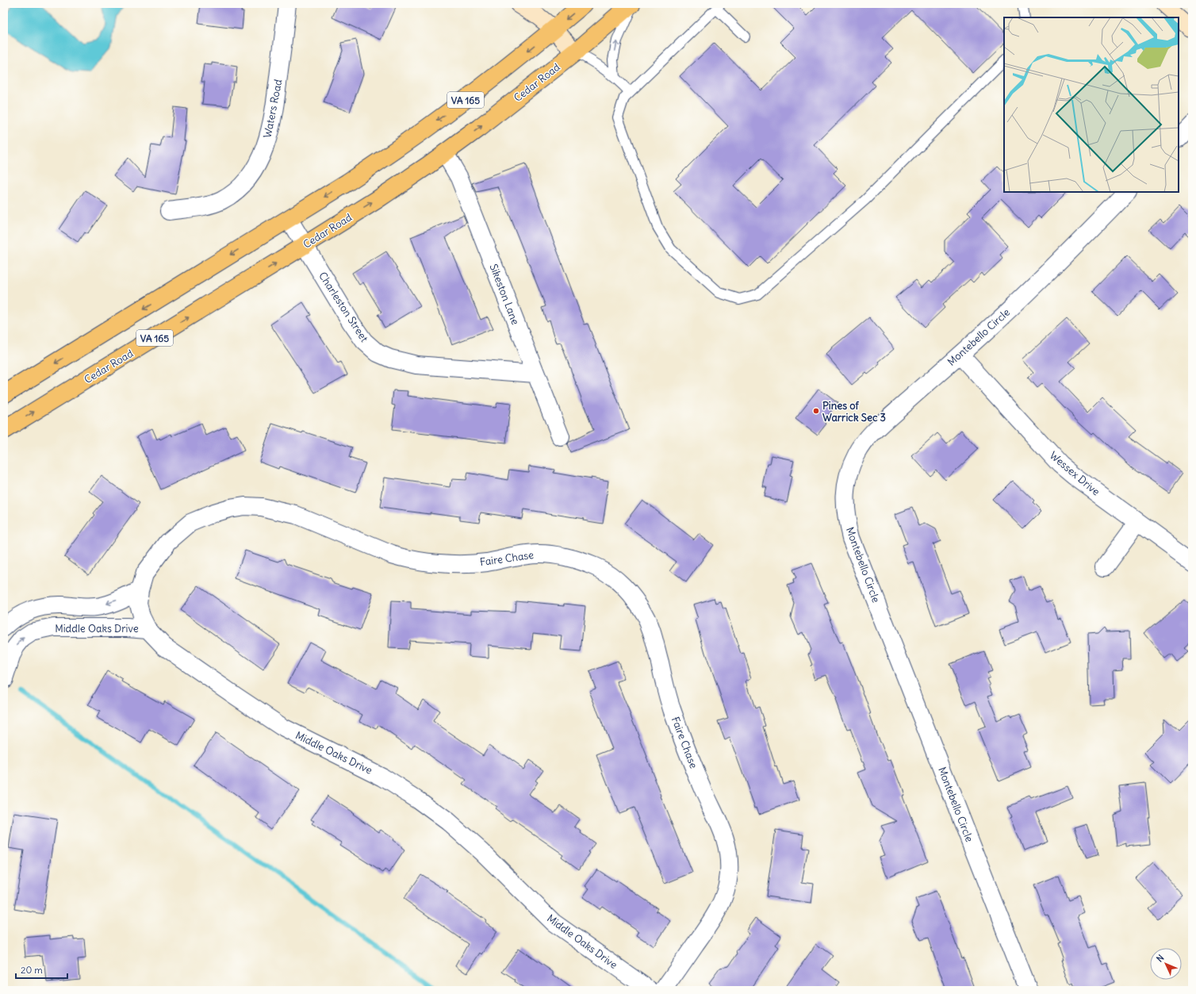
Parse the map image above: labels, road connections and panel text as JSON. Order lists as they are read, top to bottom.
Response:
{
  "streets": {
    "main road": ["Cedar Road", "VA 165"],
    "street": [
      "Waters Road",
      "Sikeston Lane",
      "Charleston Street",
      "Montebello Circle",
      "Wessex Drive",
      "Faire Chase",
      "Middle Oaks Drive"
    ]
  },
  "crossings": [
    ["Cedar Road", "Sikeston Lane"],
    ["Cedar Road", "Charleston Street"],
    ["VA 165", "Charleston Street"],
    ["Sikeston Lane", "Charleston Street"],
    ["Montebello Circle", "Wessex Drive"],
    ["Faire Chase", "Middle Oaks Drive"]
  ],
  "places": ["Pines of Warrick Sec 3"],
  "scale_bar": "20 m",
  "north": "top left"
}
